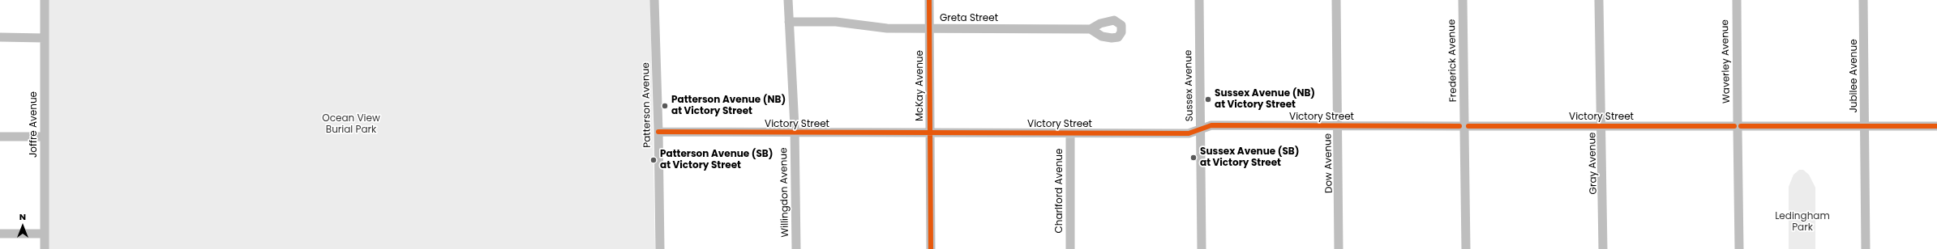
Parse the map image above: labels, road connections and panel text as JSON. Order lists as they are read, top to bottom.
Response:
{
  "streets": {
    "street": [
      "Greta Street",
      "Frederick Avenue",
      "Waverley Avenue",
      "Jubilee Avenue",
      "McKay Avenue",
      "Sussex Avenue",
      "Patterson Avenue",
      "Victory Street",
      "Joffre Avenue",
      "Dow Avenue",
      "Gray Avenue",
      "Charlford Avenue",
      "Willingdon Avenue"
    ]
  },
  "crossings": [
    ["Greta Street", "McKay Avenue"],
    ["Greta Street", "Willingdon Avenue"],
    ["Frederick Avenue", "Victory Street"],
    ["Waverley Avenue", "Victory Street"],
    ["Jubilee Avenue", "Victory Street"],
    ["McKay Avenue", "Victory Street"],
    ["Sussex Avenue", "Victory Street"],
    ["Patterson Avenue", "Victory Street"],
    ["Victory Street", "Dow Avenue"],
    ["Victory Street", "Gray Avenue"],
    ["Victory Street", "Charlford Avenue"],
    ["Victory Street", "Willingdon Avenue"]
  ],
  "parks": ["Ocean View Burial Park", "Ledingham Park"],
  "places": [
    "Sussex Avenue (NB) at Victory Street",
    "Patterson Avenue (NB) at Victory Street",
    "Sussex Avenue (SB) at Victory Street",
    "Patterson Avenue (SB) at Victory Street"
  ],
  "north": "top"
}
